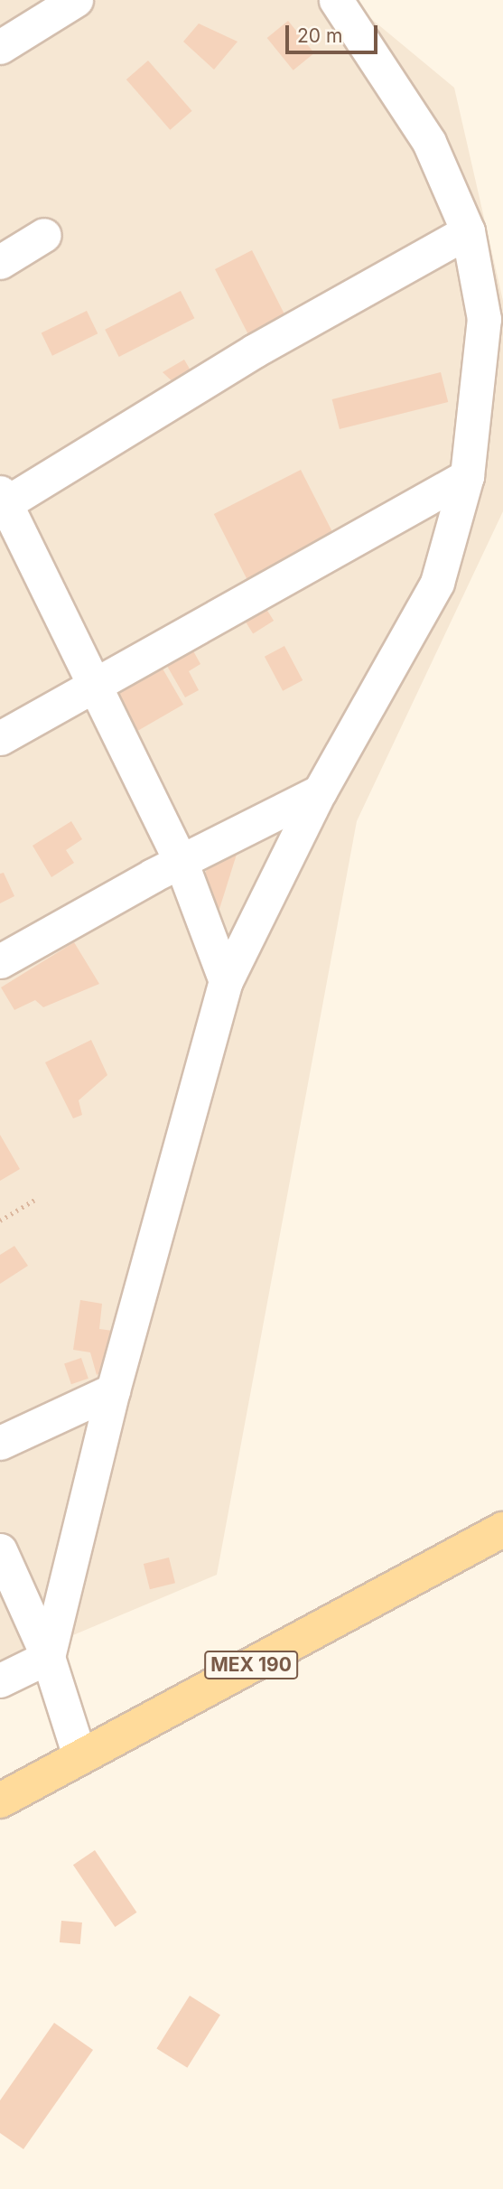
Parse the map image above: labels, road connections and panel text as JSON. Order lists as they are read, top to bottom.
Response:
{
  "streets": {
    "main road": ["MEX 190"]
  },
  "scale_bar": "20 m"
}
